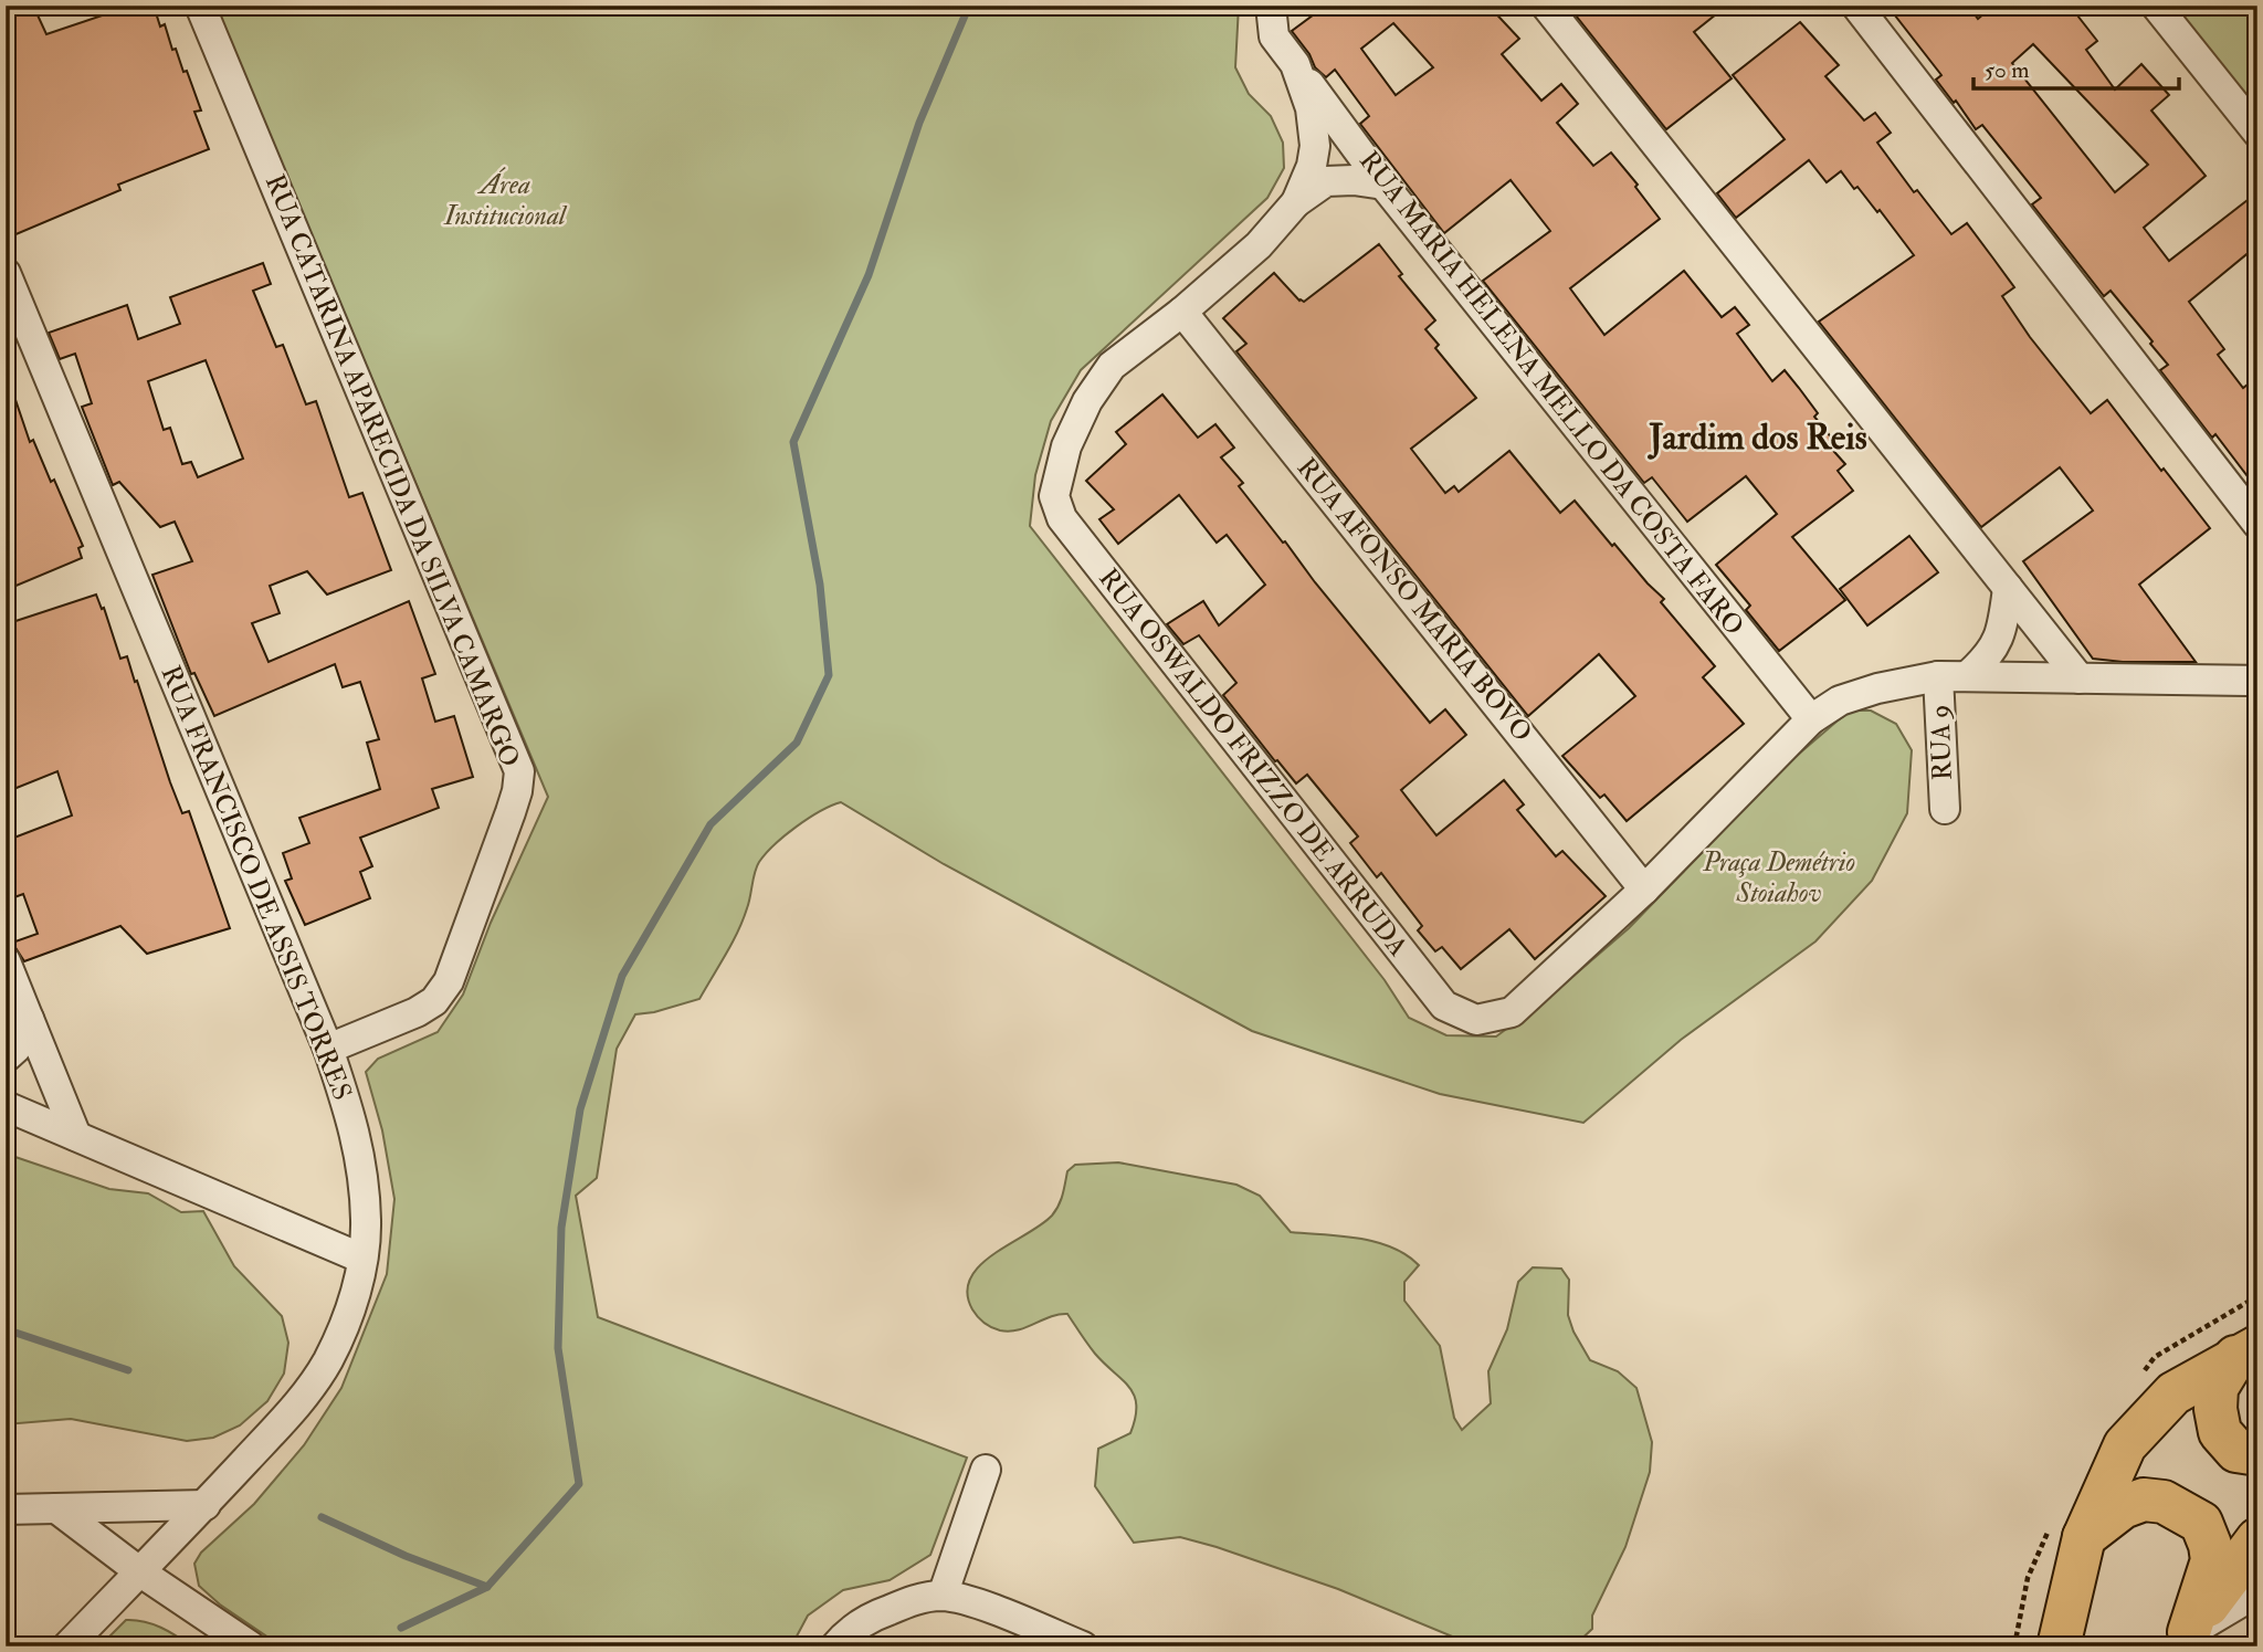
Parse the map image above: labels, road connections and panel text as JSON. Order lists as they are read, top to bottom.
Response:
{
  "streets": {
    "street": [
      "RUA MARIA HELENA MELLO DA COSTA FARO",
      "RUA CATARINA APARECIDA DA SILVA CAMARGO",
      "RUA AFONSO MARIA BOVO",
      "RUA 9",
      "RUA OSWALDO FRIZZO DE ARRUDA",
      "RUA FRANCISCO DE ASSIS TORRES"
    ]
  },
  "crossings": [
    ["RUA CATARINA APARECIDA DA SILVA CAMARGO", "RUA FRANCISCO DE ASSIS TORRES"],
    ["RUA AFONSO MARIA BOVO", "RUA OSWALDO FRIZZO DE ARRUDA"]
  ],
  "districts": ["Jardim dos Reis"],
  "parks": ["Área Institucional", "Praça Demétrio Stoiahov"],
  "scale_bar": "50 m"
}
